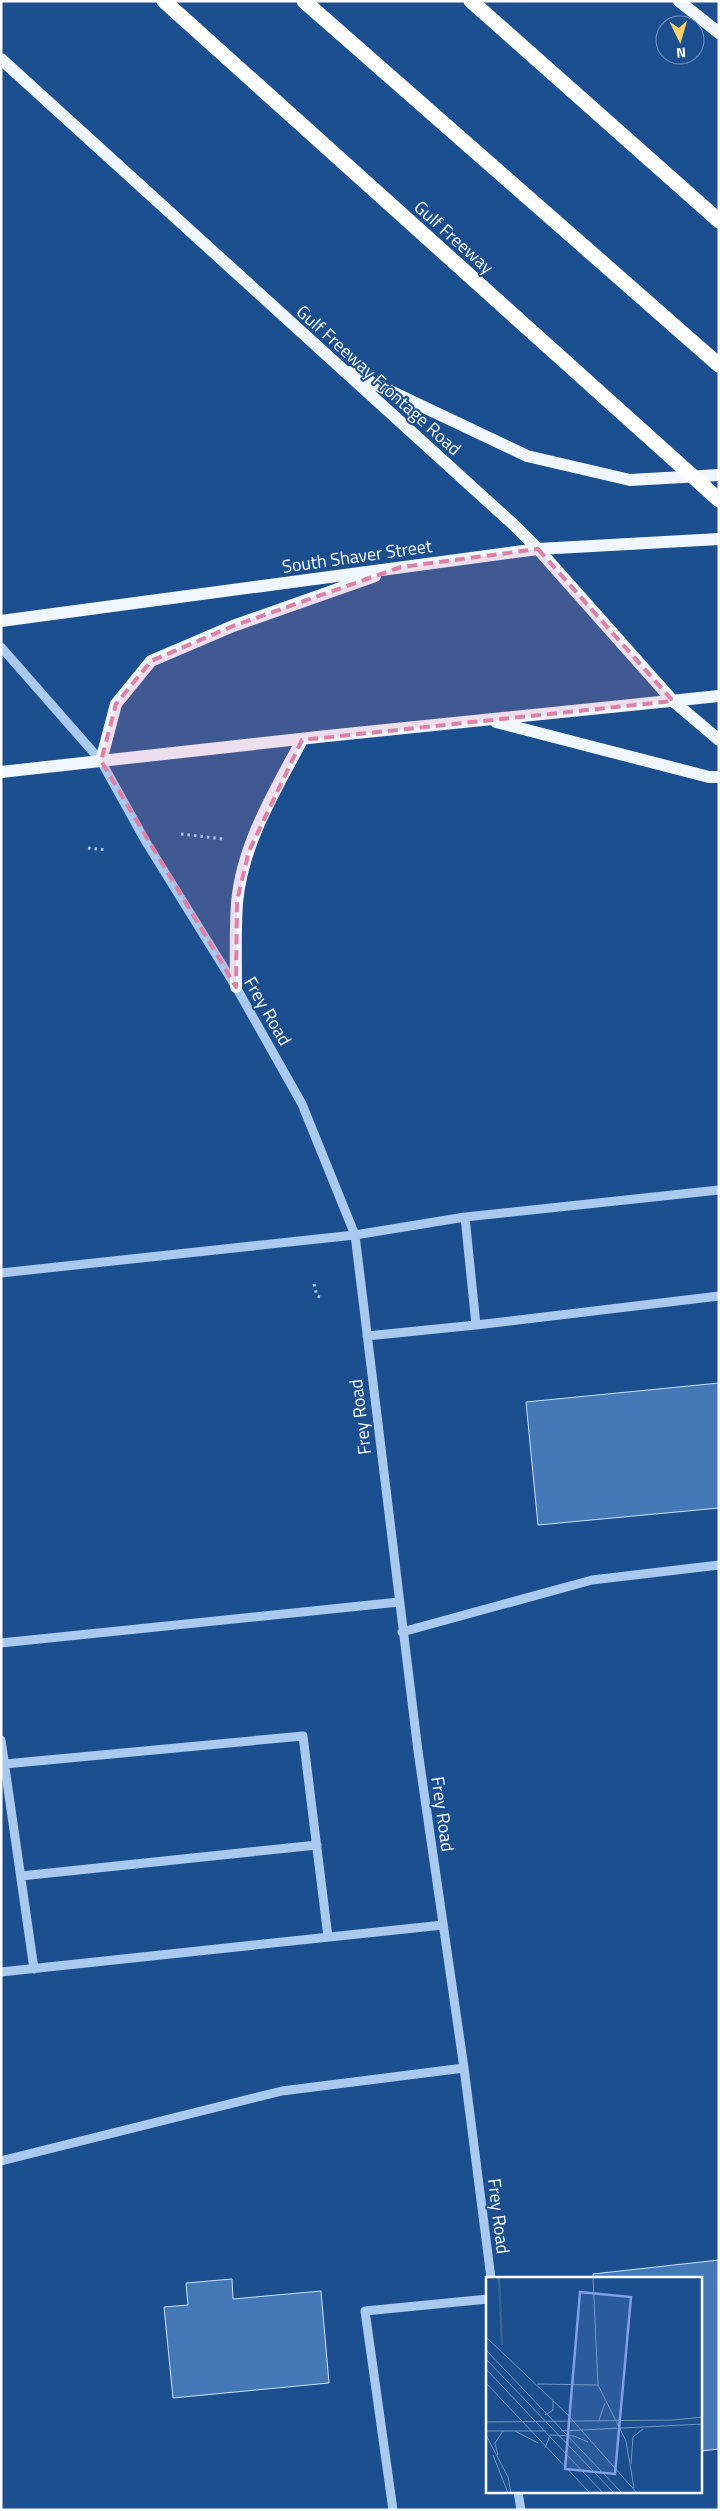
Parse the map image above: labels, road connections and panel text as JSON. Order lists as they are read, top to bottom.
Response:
{
  "streets": {
    "highway": ["Gulf Freeway"],
    "main road": ["Gulf Freeway Frontage Road", "South Shaver Street"],
    "street": ["Frey Road"]
  },
  "crossings": [
    ["Gulf Freeway Frontage Road", "South Shaver Street"]
  ],
  "north": "bottom"
}
